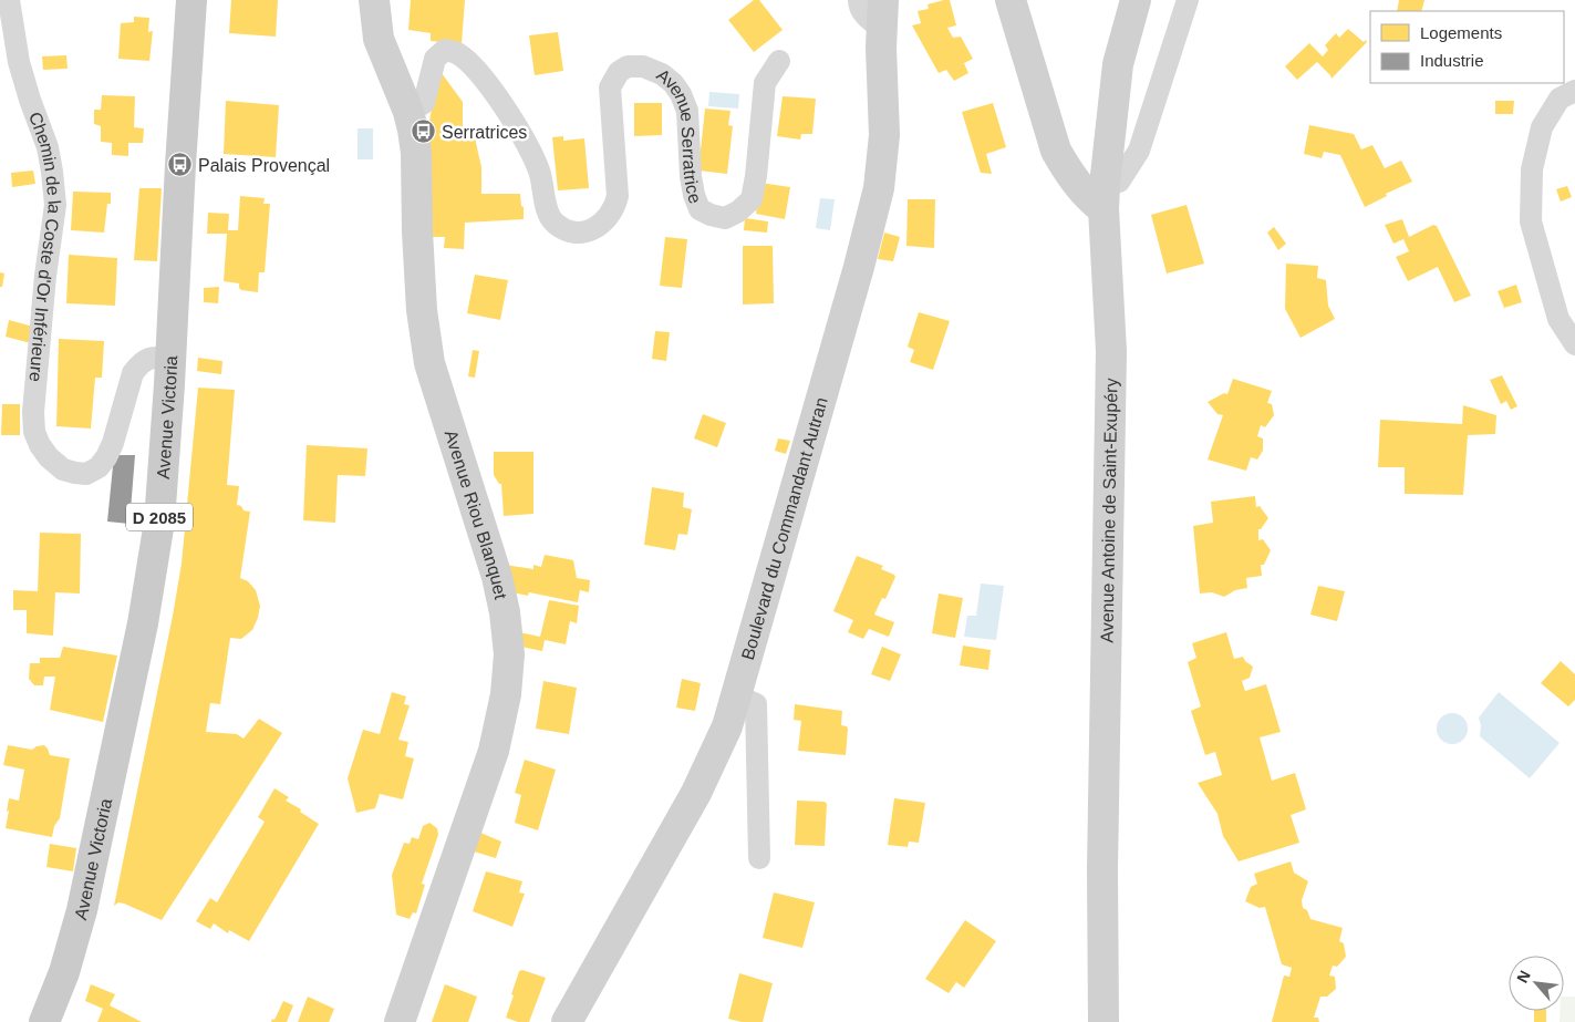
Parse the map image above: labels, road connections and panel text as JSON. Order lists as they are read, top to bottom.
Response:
{
  "streets": {
    "main road": ["Avenue Victoria", "D 2085"],
    "street": [
      "Avenue Serratrice",
      "Chemin de la Coste d'Or Inférieure",
      "Avenue Antoine de Saint-Exupéry",
      "Avenue Riou Blanquet",
      "Boulevard du Commandant Autran"
    ]
  },
  "crossings": [
    ["Avenue Serratrice", "Avenue Riou Blanquet"],
    ["Chemin de la Coste d'Or Inférieure", "Avenue Victoria"]
  ],
  "places": {
    "bus stop": ["Serratrices", "Palais Provençal"]
  },
  "legend": ["Logements", "Industrie"],
  "north": "top left"
}
